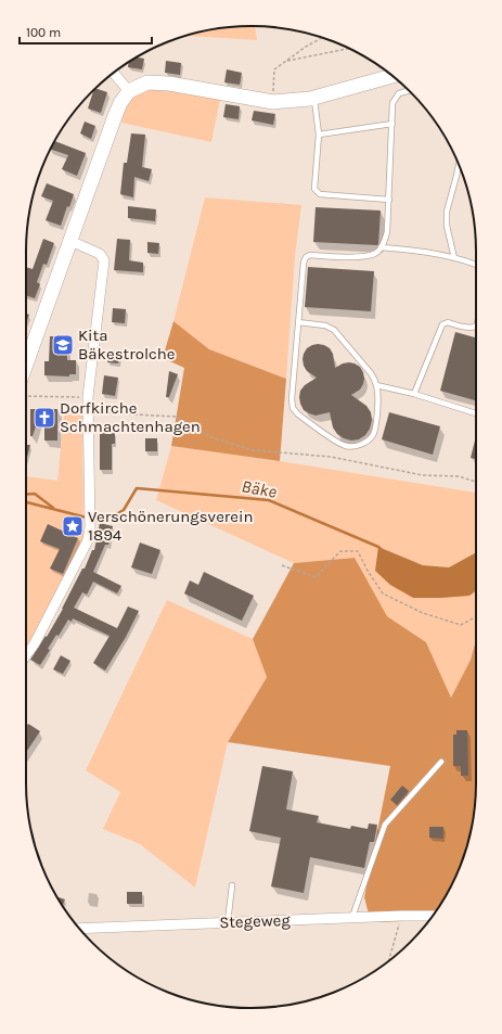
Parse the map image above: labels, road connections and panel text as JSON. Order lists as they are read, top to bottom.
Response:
{
  "streets": {
    "street": ["Stegeweg"]
  },
  "water": ["Bäke"],
  "places": {
    "school or university": ["Kita Bäkestrolche"],
    "church": ["Dorfkirche Schmachtenhagen"],
    "place": ["Verschönerungsverein 1894"]
  },
  "scale_bar": "100 m"
}
